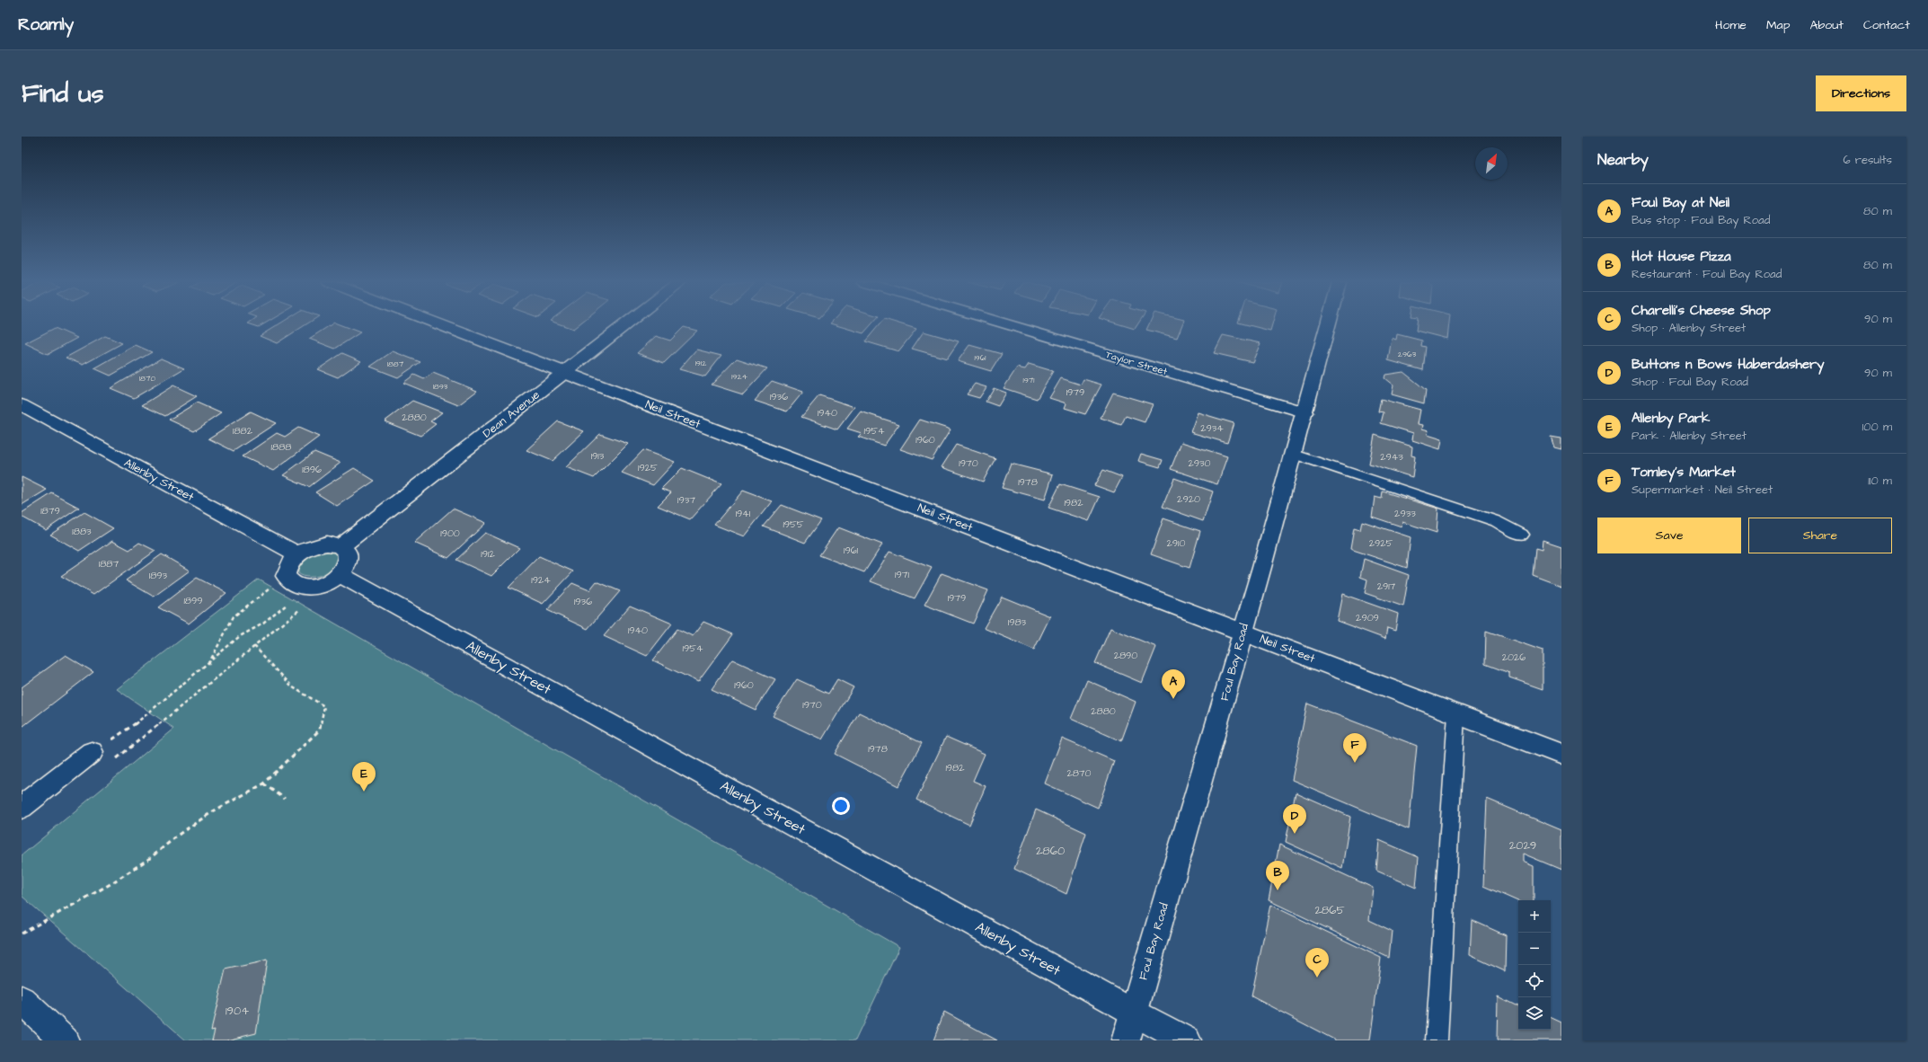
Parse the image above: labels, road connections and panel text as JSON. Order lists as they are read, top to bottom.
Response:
{
  "streets": {
    "street": [
      "Taylor Street",
      "Dean Avenue",
      "Neil Street",
      "Allenby Street",
      "Foul Bay Road"
    ]
  },
  "crossings": [
    ["Taylor Street", "Foul Bay Road"],
    ["Dean Avenue", "Neil Street"],
    ["Dean Avenue", "Allenby Street"],
    ["Neil Street", "Foul Bay Road"],
    ["Allenby Street", "Foul Bay Road"]
  ],
  "house_numbers": [
    "2963",
    "1961",
    "1912",
    "1887",
    "1924",
    "1870",
    "1971",
    "1893",
    "1979",
    "1936",
    "1940",
    "2880",
    "2934",
    "1882",
    "1954",
    "1960",
    "1888",
    "1913",
    "2943",
    "1970",
    "2930",
    "1925",
    "1896",
    "1978",
    "2920",
    "1937",
    "1982",
    "1879",
    "1941",
    "2933",
    "1955",
    "1883",
    "1900",
    "2910",
    "2925",
    "1961",
    "1912",
    "1887",
    "1971",
    "1893",
    "1924",
    "2917",
    "1979",
    "1899",
    "1936",
    "2909",
    "1983",
    "1940",
    "1954",
    "2890",
    "2026",
    "1960",
    "1970",
    "2880",
    "1978",
    "1982",
    "2870",
    "2029",
    "2860",
    "2865",
    "1904"
  ],
  "north": "top right",
  "page": {
    "header": "Roamly",
    "nav": [
      "Home",
      "Map",
      "About",
      "Contact"
    ],
    "buttons": [
      "Directions",
      ["Save", "Share"]
    ],
    "title": "Find us",
    "heading": ["Nearby", "6 results"],
    "list": [
      {
        "mark": "A",
        "name": "Foul Bay at Neil",
        "note": "Bus stop · Foul Bay Road",
        "value": "80 m"
      },
      {
        "mark": "B",
        "name": "Hot House Pizza",
        "note": "Restaurant · Foul Bay Road",
        "value": "80 m"
      },
      {
        "mark": "C",
        "name": "Charelli's Cheese Shop",
        "note": "Shop · Allenby Street",
        "value": "90 m"
      },
      {
        "mark": "D",
        "name": "Buttons n Bows Haberdashery",
        "note": "Shop · Foul Bay Road",
        "value": "90 m"
      },
      {
        "mark": "E",
        "name": "Allenby Park",
        "note": "Park · Allenby Street",
        "value": "100 m"
      },
      {
        "mark": "F",
        "name": "Tomley's Market",
        "note": "Supermarket · Neil Street",
        "value": "110 m"
      }
    ],
    "pins": [
      "A",
      "F",
      "E",
      "D",
      "B",
      "C"
    ],
    "map_buttons": ["+", "−"]
  }
}
